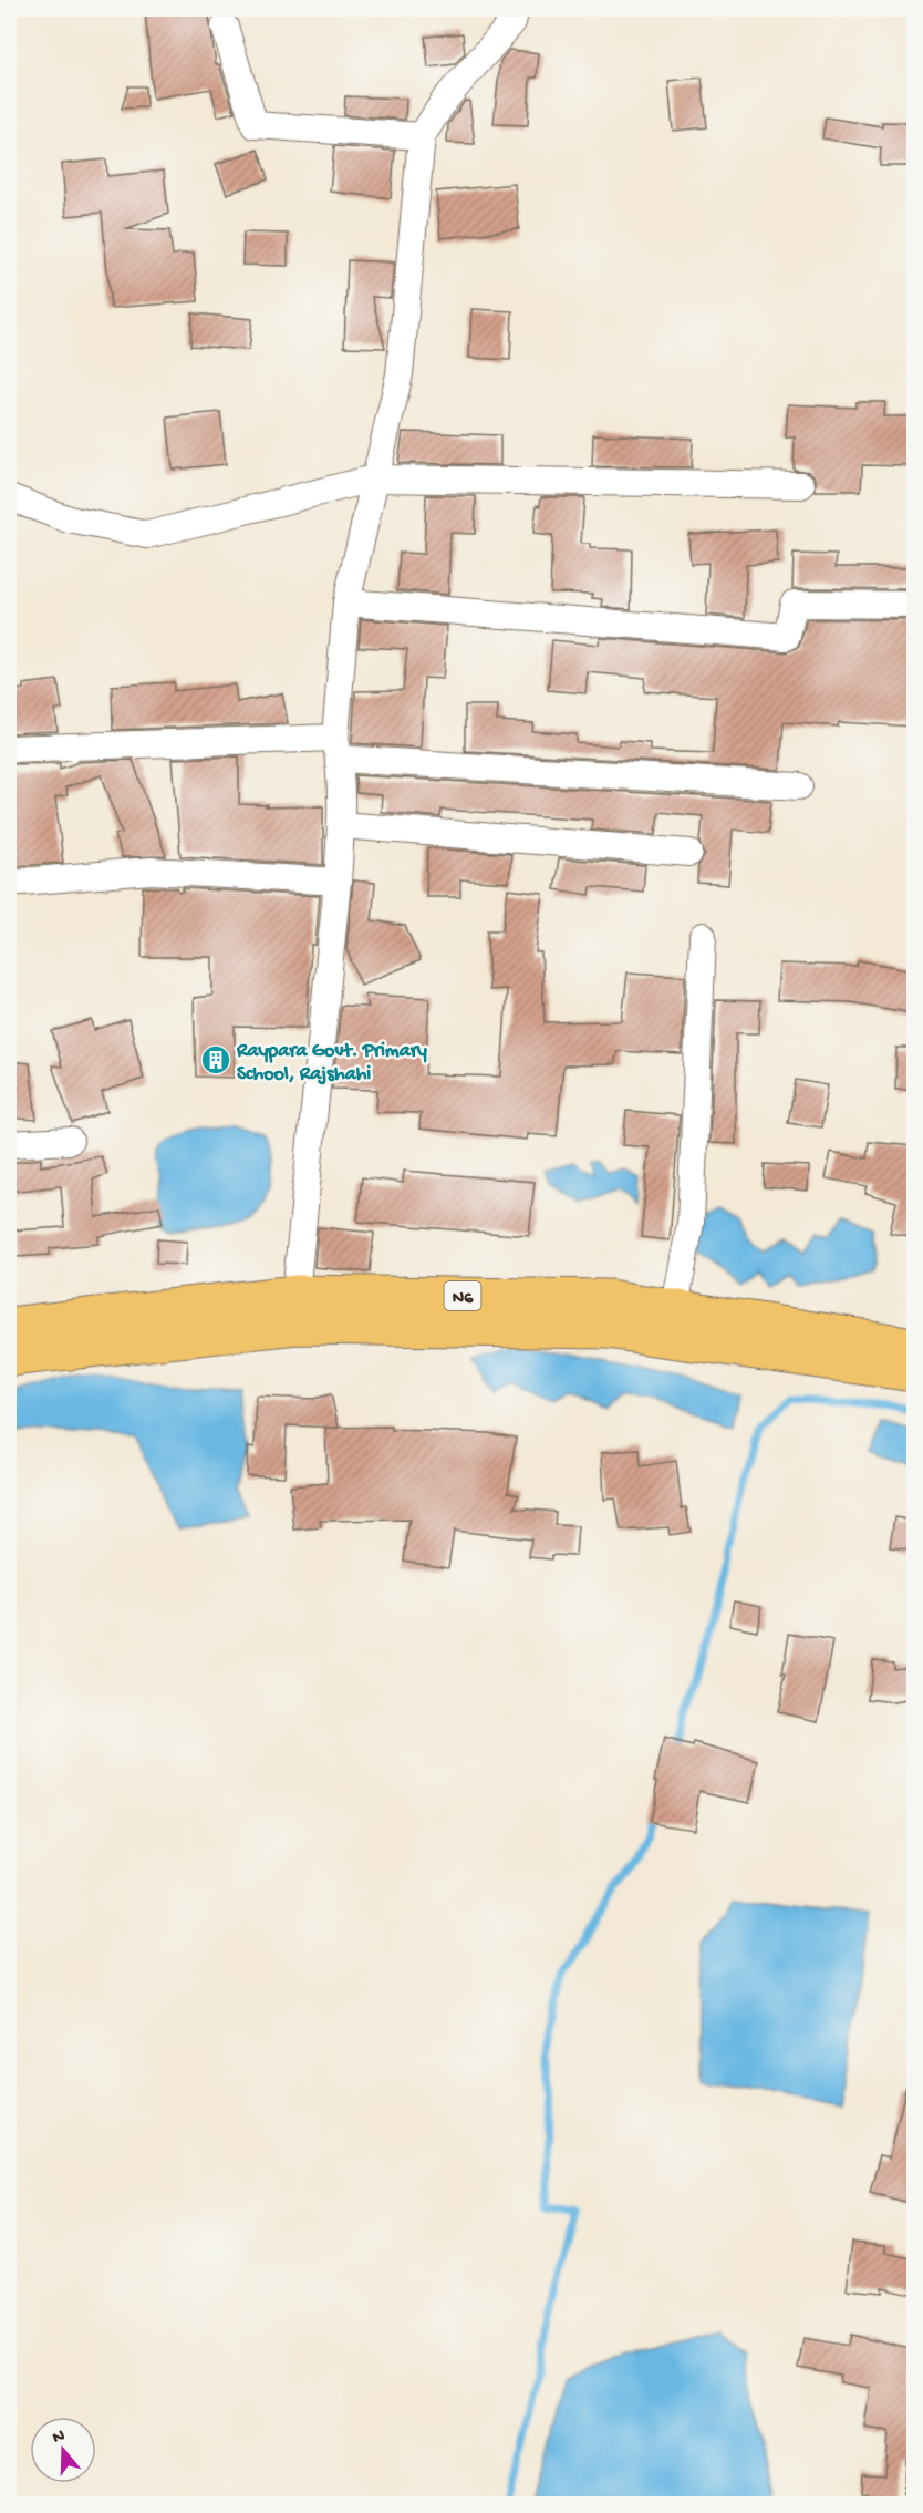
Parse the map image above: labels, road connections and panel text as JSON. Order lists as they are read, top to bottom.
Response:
{
  "streets": {
    "highway": ["N6"]
  },
  "places": {
    "building": ["Raypara Govt. Primary School, Rajshahi"]
  },
  "north": "top"
}
